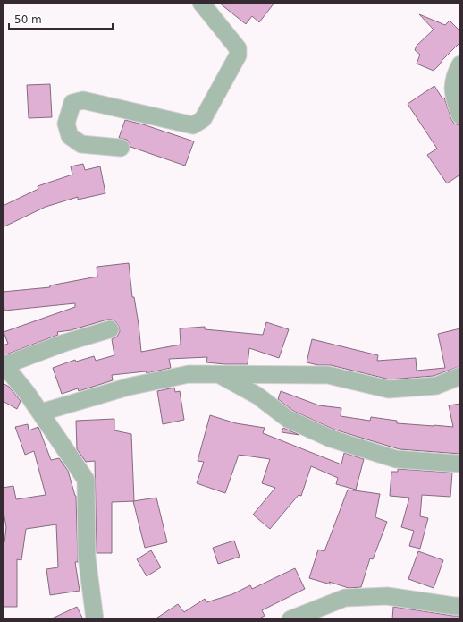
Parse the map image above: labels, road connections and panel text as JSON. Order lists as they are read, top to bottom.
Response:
{
  "scale_bar": "50 m"
}
